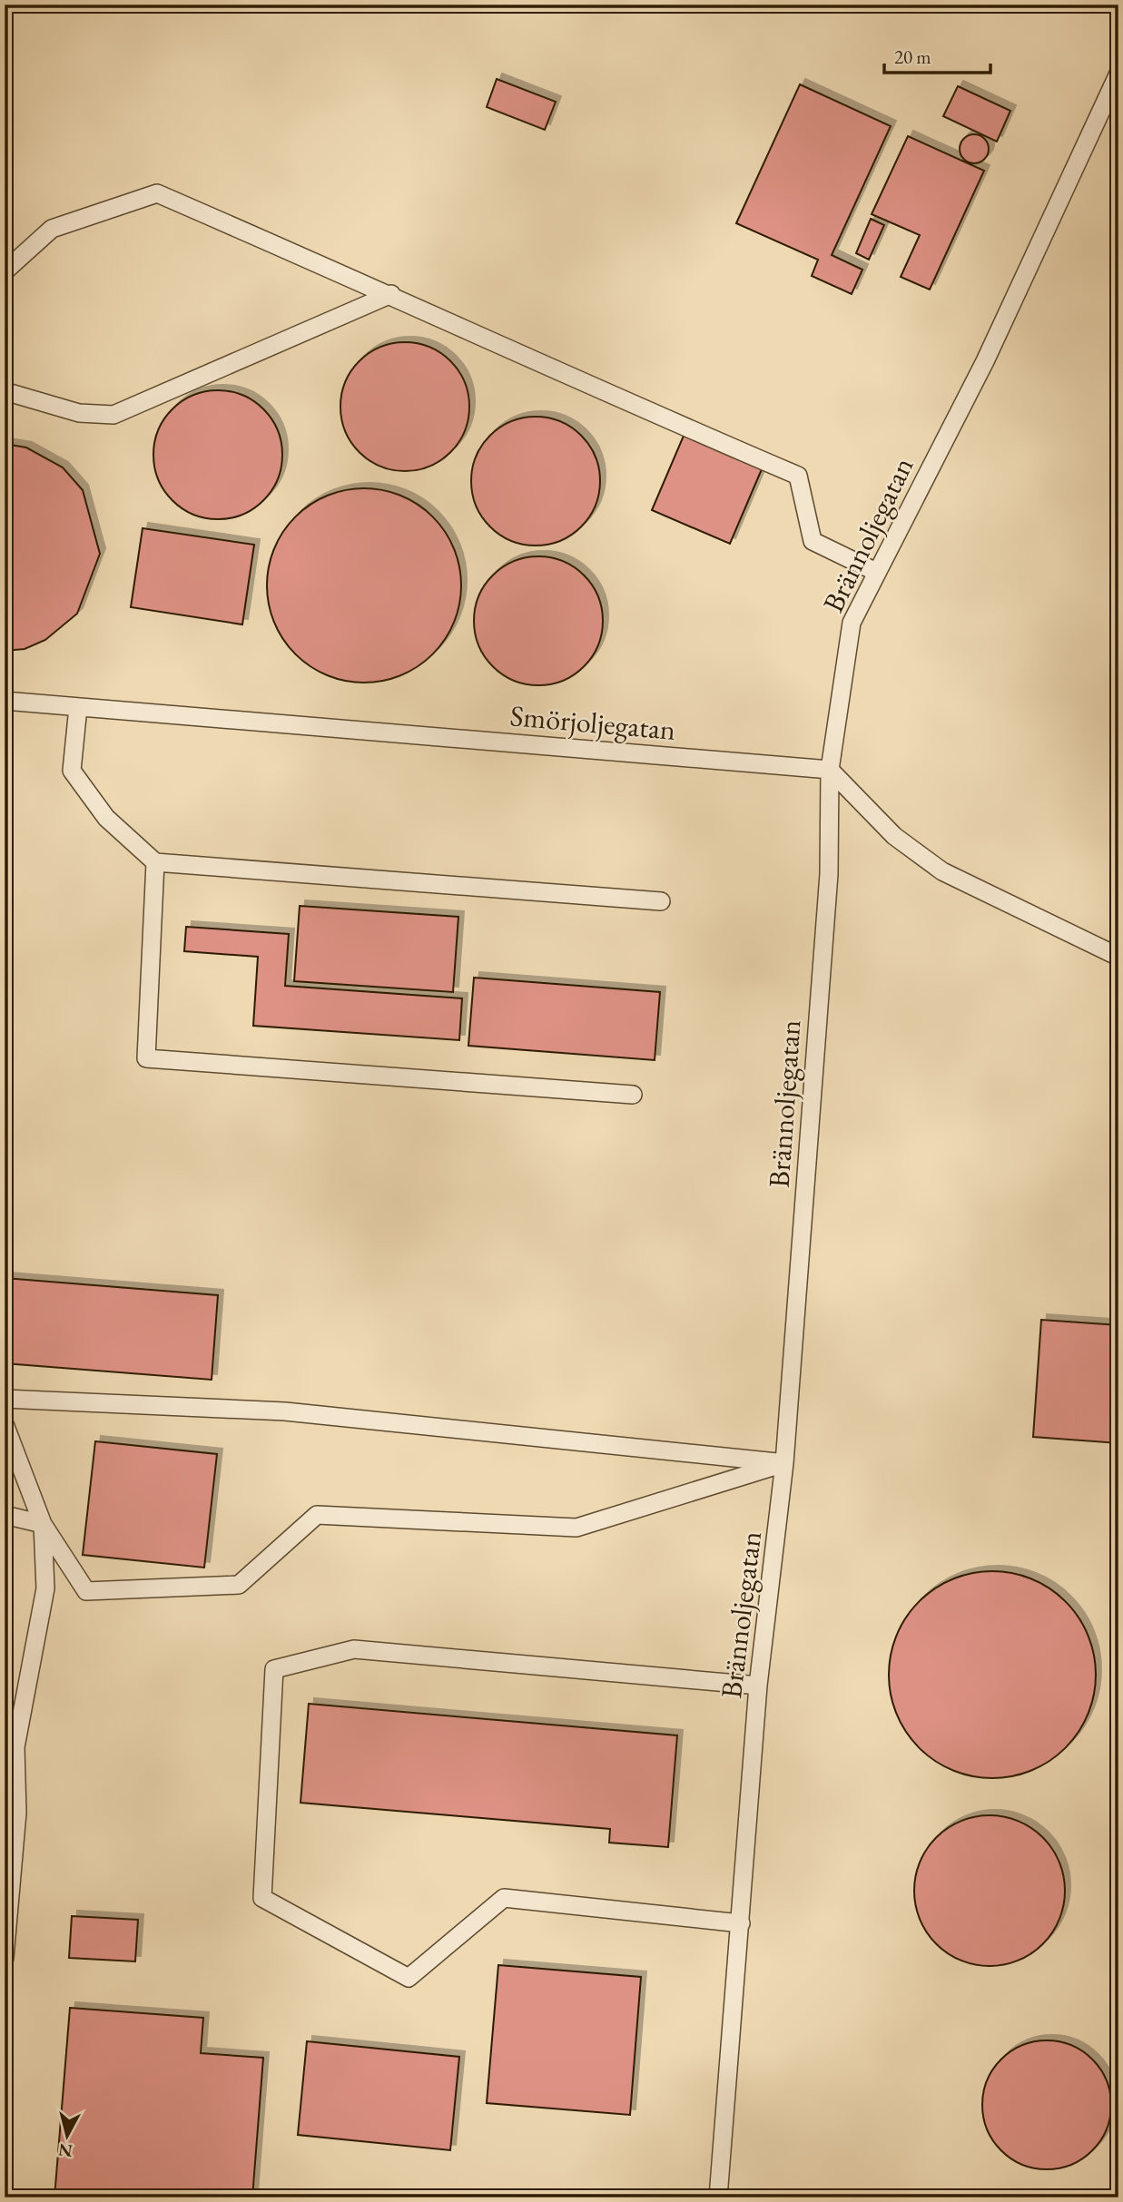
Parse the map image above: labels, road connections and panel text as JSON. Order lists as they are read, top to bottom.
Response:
{
  "streets": {
    "lane": ["Brännoljegatan", "Smörjoljegatan"]
  },
  "crossings": [
    ["Brännoljegatan", "Smörjoljegatan"]
  ],
  "scale_bar": "20 m",
  "north": "bottom"
}
